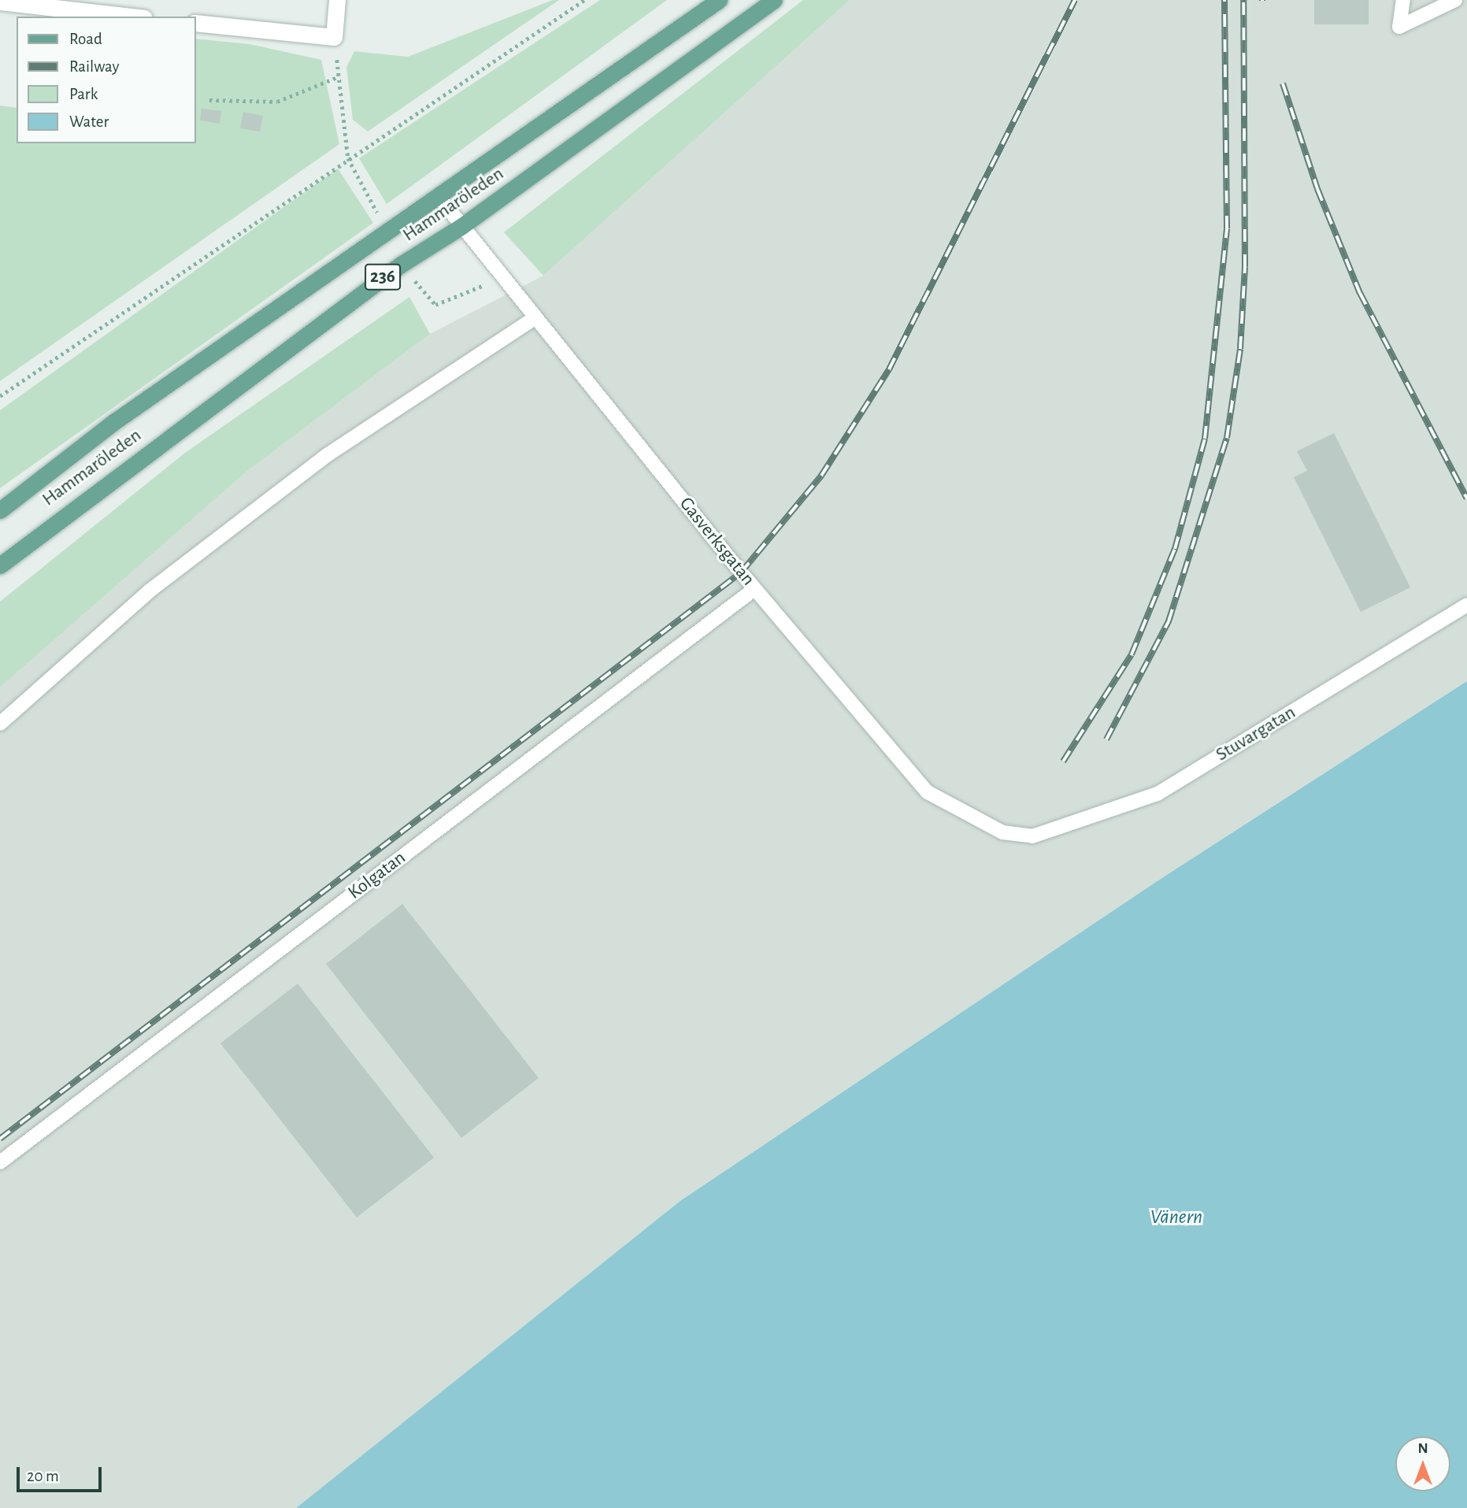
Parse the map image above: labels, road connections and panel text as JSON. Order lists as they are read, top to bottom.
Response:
{
  "streets": {
    "main road": ["Hammaröleden", "236"],
    "lane": ["Gasverksgatan", "Stuvargatan", "Kolgatan"]
  },
  "crossings": [
    ["Hammaröleden", "Gasverksgatan"],
    ["Gasverksgatan", "Stuvargatan"],
    ["Gasverksgatan", "Kolgatan"]
  ],
  "water": ["Vänern"],
  "legend": [
    "Road",
    "Railway",
    "Park",
    "Water"
  ],
  "scale_bar": "20 m",
  "north": "top"
}
